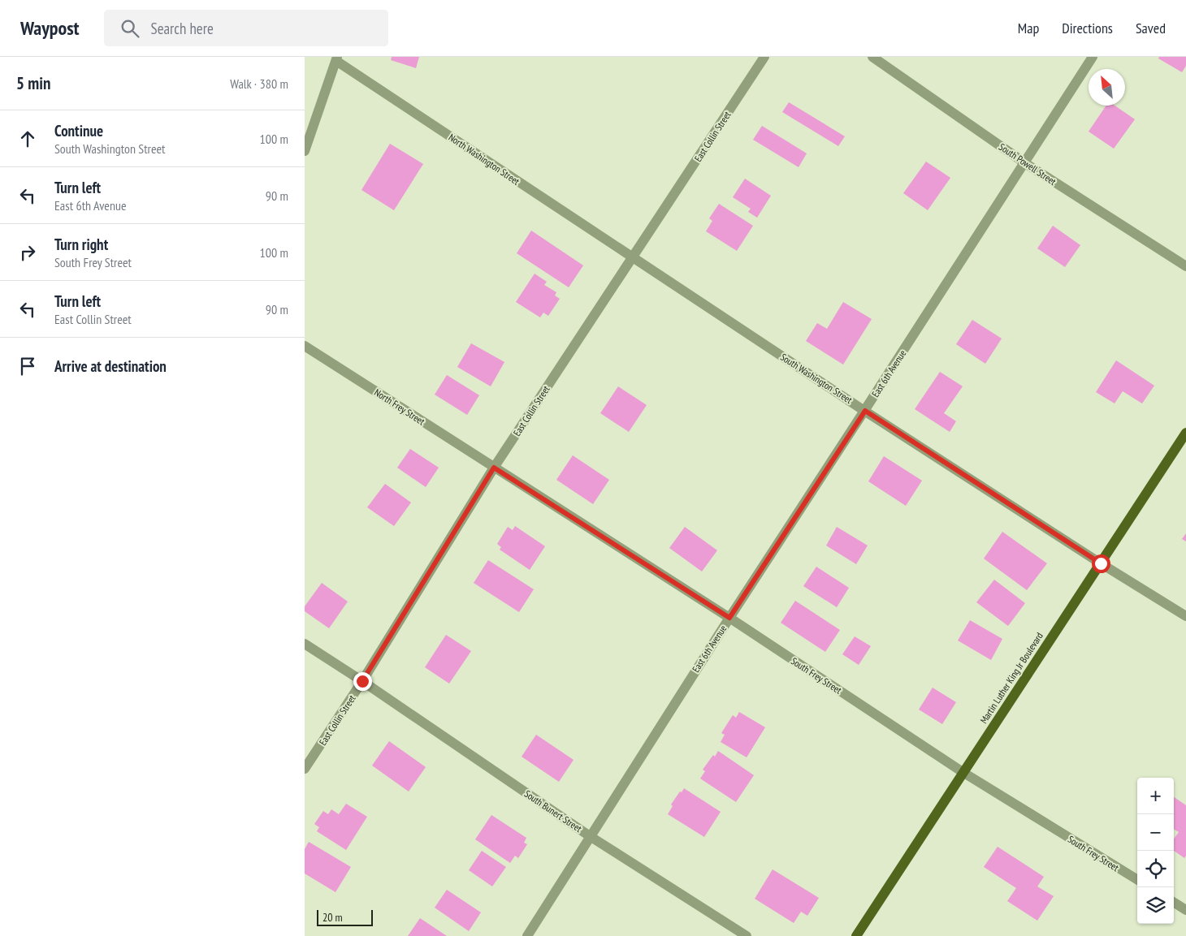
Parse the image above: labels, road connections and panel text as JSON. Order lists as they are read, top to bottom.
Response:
{
  "streets": {
    "main road": ["Martin Luther King Jr Boulevard"],
    "street": [
      "East Collin Street",
      "North Washington Street",
      "South Powell Street",
      "East 6th Avenue",
      "South Washington Street",
      "North Frey Street",
      "South Frey Street",
      "South Bunert Street"
    ]
  },
  "crossings": [
    ["East Collin Street", "North Washington Street"],
    ["East Collin Street", "South Washington Street"],
    ["East Collin Street", "North Frey Street"],
    ["East Collin Street", "South Frey Street"],
    ["East Collin Street", "South Bunert Street"],
    ["North Washington Street", "South Washington Street"],
    ["South Powell Street", "East 6th Avenue"],
    ["East 6th Avenue", "South Washington Street"],
    ["East 6th Avenue", "South Frey Street"],
    ["East 6th Avenue", "South Bunert Street"],
    ["South Washington Street", "Martin Luther King Jr Boulevard"],
    ["North Frey Street", "South Frey Street"],
    ["South Frey Street", "Martin Luther King Jr Boulevard"]
  ],
  "scale_bar": "20 m",
  "north": "top left",
  "page": {
    "header": "Waypost",
    "search": "Search here",
    "nav": ["Map", "Directions", "Saved"],
    "heading": ["5 min", "Walk · 380 m"],
    "list": [
      ["Continue", "South Washington Street", "100 m"],
      ["Turn left", "East 6th Avenue", "90 m"],
      ["Turn right", "South Frey Street", "100 m"],
      ["Turn left", "East Collin Street", "90 m"],
      "Arrive at destination"
    ],
    "map_buttons": ["+", "−"],
    "scale": "20 m"
  }
}
